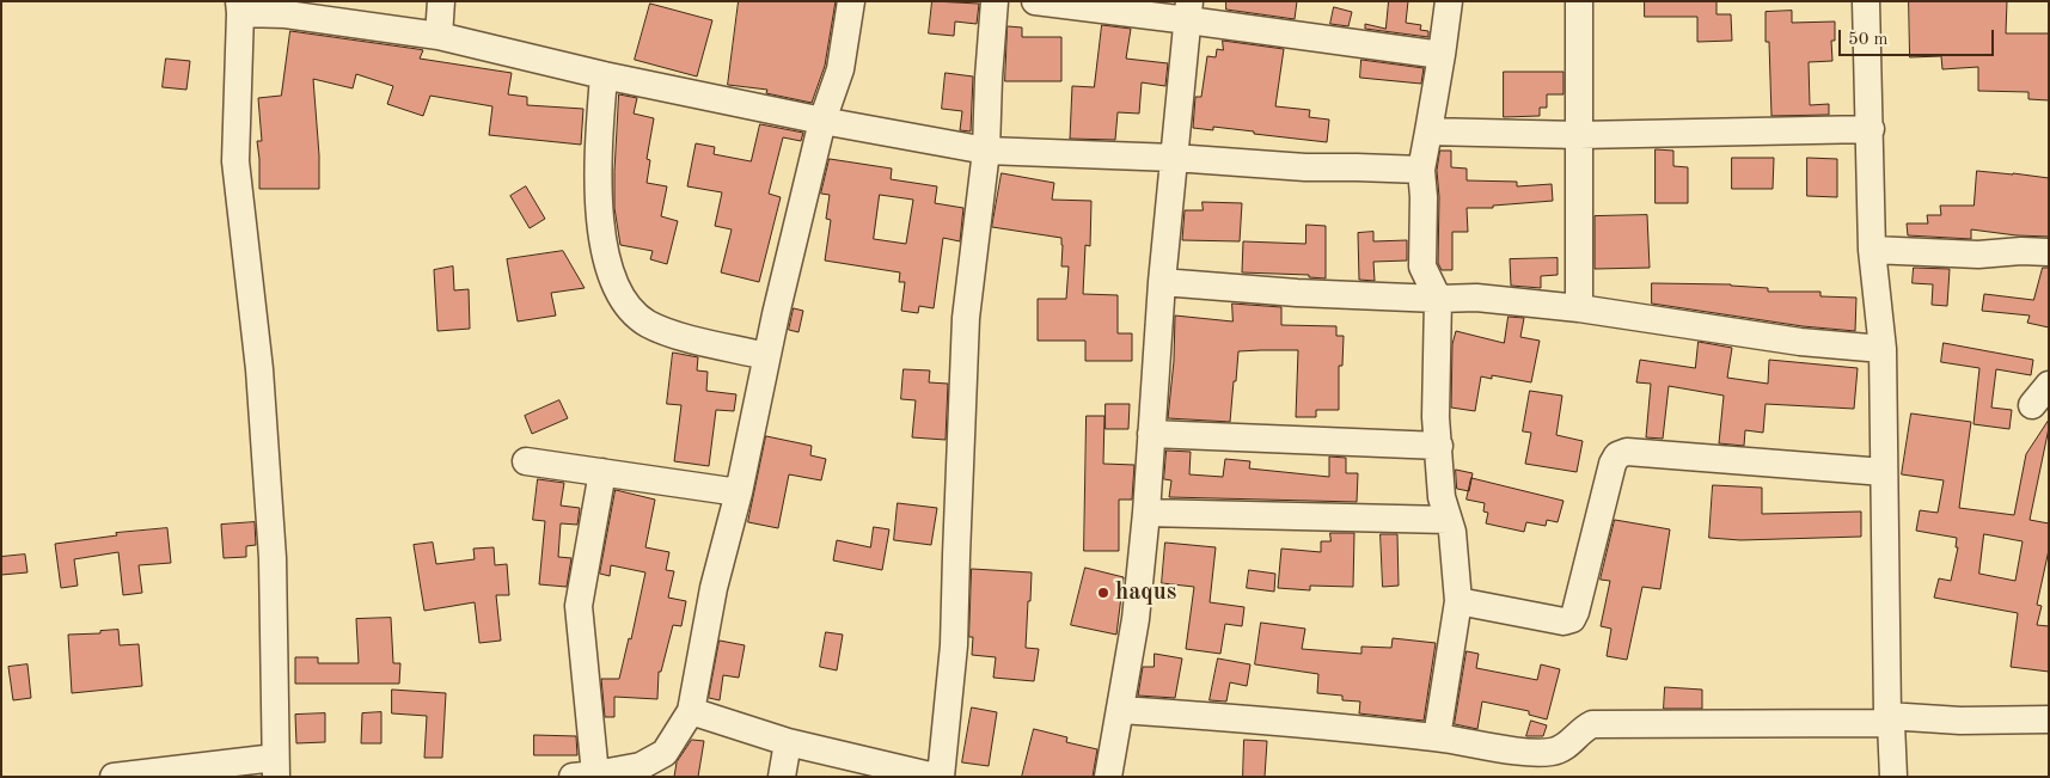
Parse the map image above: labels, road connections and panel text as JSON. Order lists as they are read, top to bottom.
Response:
{
  "places": ["haqus"],
  "scale_bar": "50 m"
}
